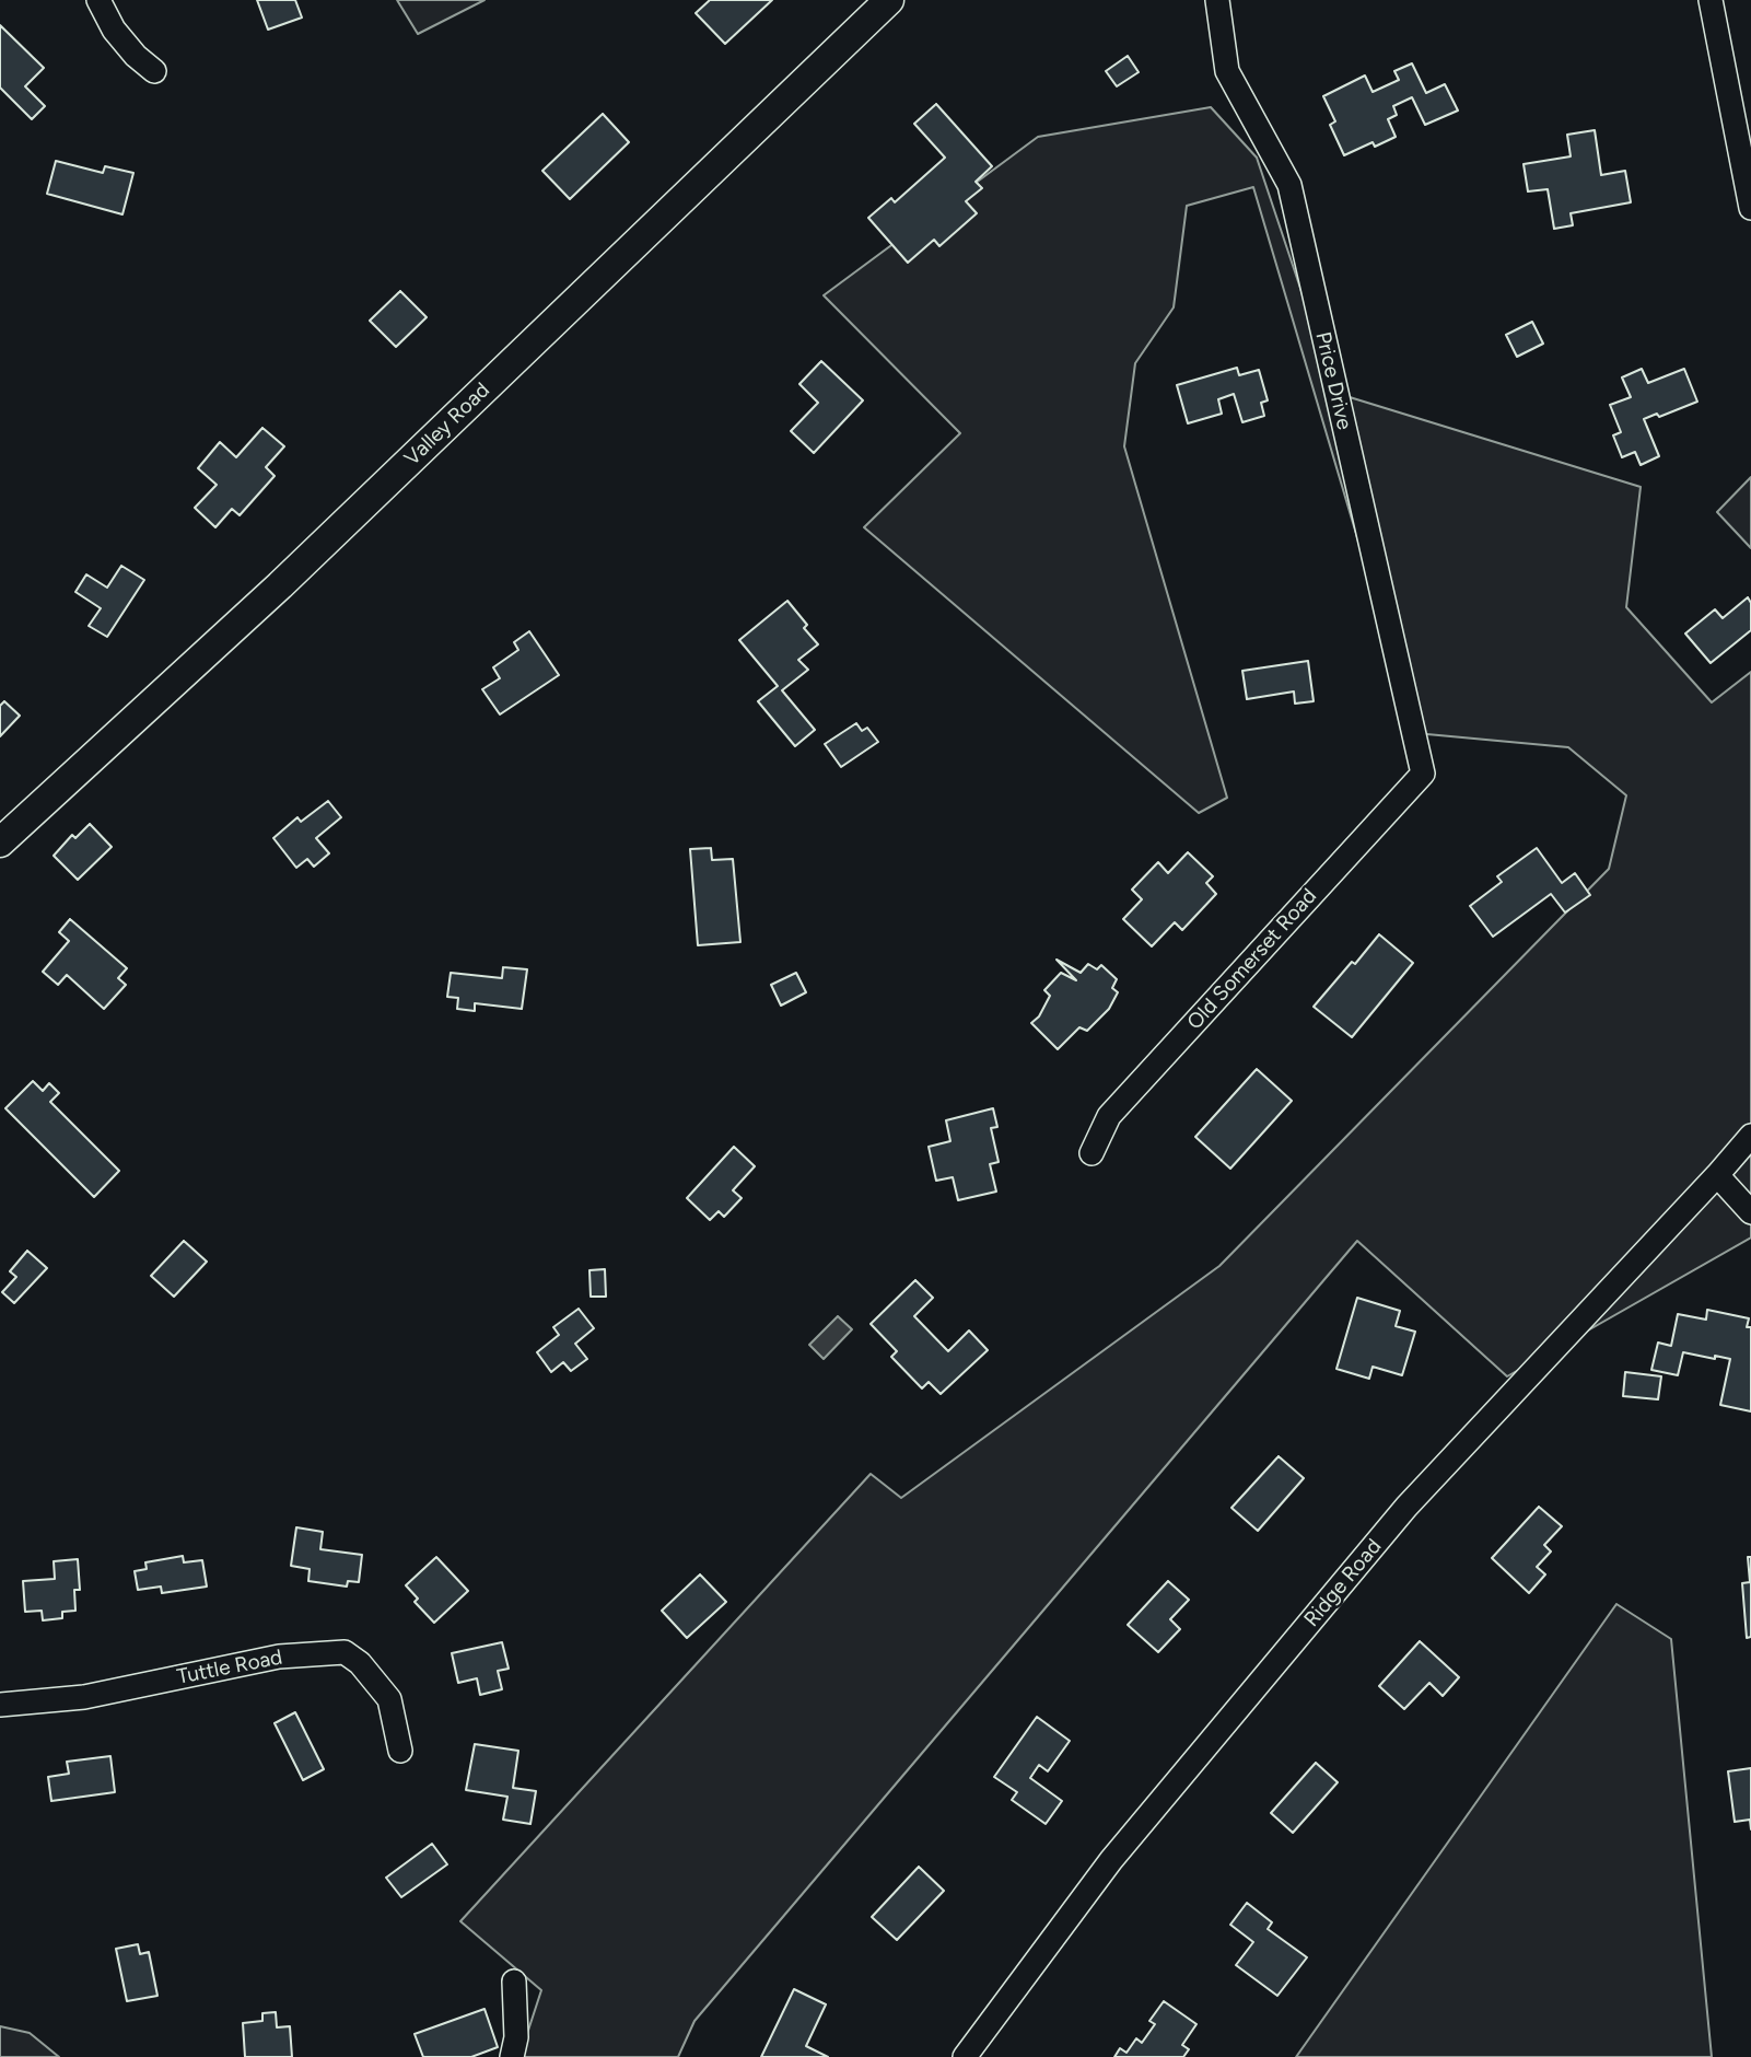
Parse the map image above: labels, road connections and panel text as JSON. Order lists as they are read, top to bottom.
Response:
{
  "streets": {
    "main road": ["Valley Road"],
    "street": [
      "Price Drive",
      "Old Somerset Road",
      "Ridge Road",
      "Tuttle Road"
    ]
  },
  "crossings": [
    ["Price Drive", "Old Somerset Road"]
  ]
}
